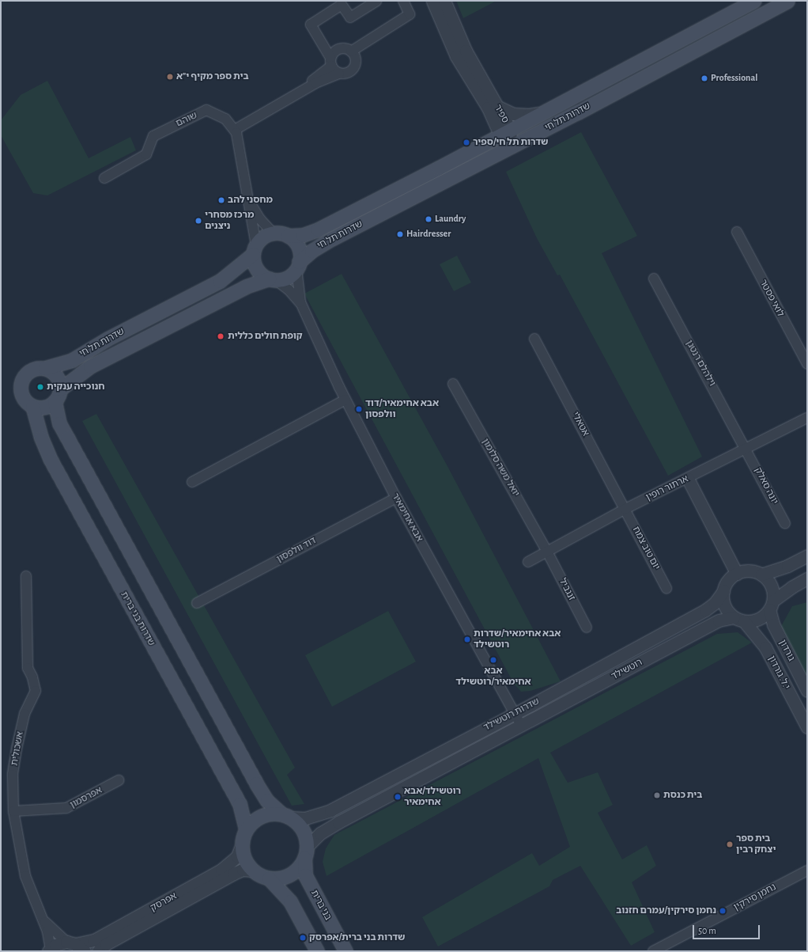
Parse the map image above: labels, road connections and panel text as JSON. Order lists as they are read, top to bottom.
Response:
{
  "streets": {
    "main road": ["שדרות תל חי", "שדרות בני ברית", "בני ברית"],
    "street": [
      "ספיר",
      "שוהם",
      "לואי פסטר",
      "וילהלם רנטגן",
      "אטאלי",
      "יואל משה סלומון",
      "יונה סאלק",
      "ארתור רופין",
      "אבא אחימאיר",
      "יום טוב צמח",
      "דוד וולפסון",
      "זנגביל",
      "גורדון",
      "רוטשילד",
      "י.ל. גורדון",
      "שדרות רוטשילד",
      "אשכולית",
      "אפרסמון",
      "נחמן סירקין",
      "אפרסק"
    ]
  },
  "crossings": [
    ["ספיר", "שדרות תל חי"],
    ["שדרות תל חי", "אבא אחימאיר"],
    ["שדרות תל חי", "שדרות בני ברית"],
    ["וילהלם רנטגן", "יונה סאלק"],
    ["וילהלם רנטגן", "ארתור רופין"],
    ["אטאלי", "ארתור רופין"],
    ["אטאלי", "יום טוב צמח"],
    ["יואל משה סלומון", "ארתור רופין"],
    ["יואל משה סלומון", "זנגביל"],
    ["יונה סאלק", "ארתור רופין"],
    ["ארתור רופין", "יום טוב צמח"],
    ["ארתור רופין", "זנגביל"],
    ["אבא אחימאיר", "דוד וולפסון"],
    ["אבא אחימאיר", "רוטשילד"],
    ["אבא אחימאיר", "שדרות רוטשילד"],
    ["שדרות בני ברית", "שדרות רוטשילד"],
    ["שדרות בני ברית", "אפרסק"],
    ["שדרות בני ברית", "בני ברית"],
    ["גורדון", "רוטשילד"],
    ["גורדון", "י.ל. גורדון"],
    ["גורדון", "שדרות רוטשילד"],
    ["רוטשילד", "י.ל. גורדון"],
    ["רוטשילד", "שדרות רוטשילד"],
    ["י.ל. גורדון", "שדרות רוטשילד"],
    ["שדרות רוטשילד", "אפרסק"],
    ["שדרות רוטשילד", "בני ברית"],
    ["אשכולית", "אפרסמון"],
    ["אשכולית", "אפרסק"],
    ["אפרסק", "בני ברית"]
  ],
  "places": [
    "בית ספר מקיף י\"א",
    "Professional",
    "שדרות תל חי/ספיר",
    "מחסני להב",
    "Laundry",
    "מרכז מסחרי ניצנים",
    "Hairdresser",
    "קופת חולים כללית",
    "חנוכייה ענקית",
    "אבא אחימאיר/דוד וולפסון",
    "אבא אחימאיר/שדרות רוטשילד",
    "אבא אחימאיר/רוטשילד",
    "בית כנסת",
    "רוטשילד/אבא אחימאיר",
    "בית ספר יצחק רבין",
    "נחמן סירקין/עמרם חזנוב",
    "שדרות בני ברית/אפרסק"
  ],
  "scale_bar": "50 m"
}
